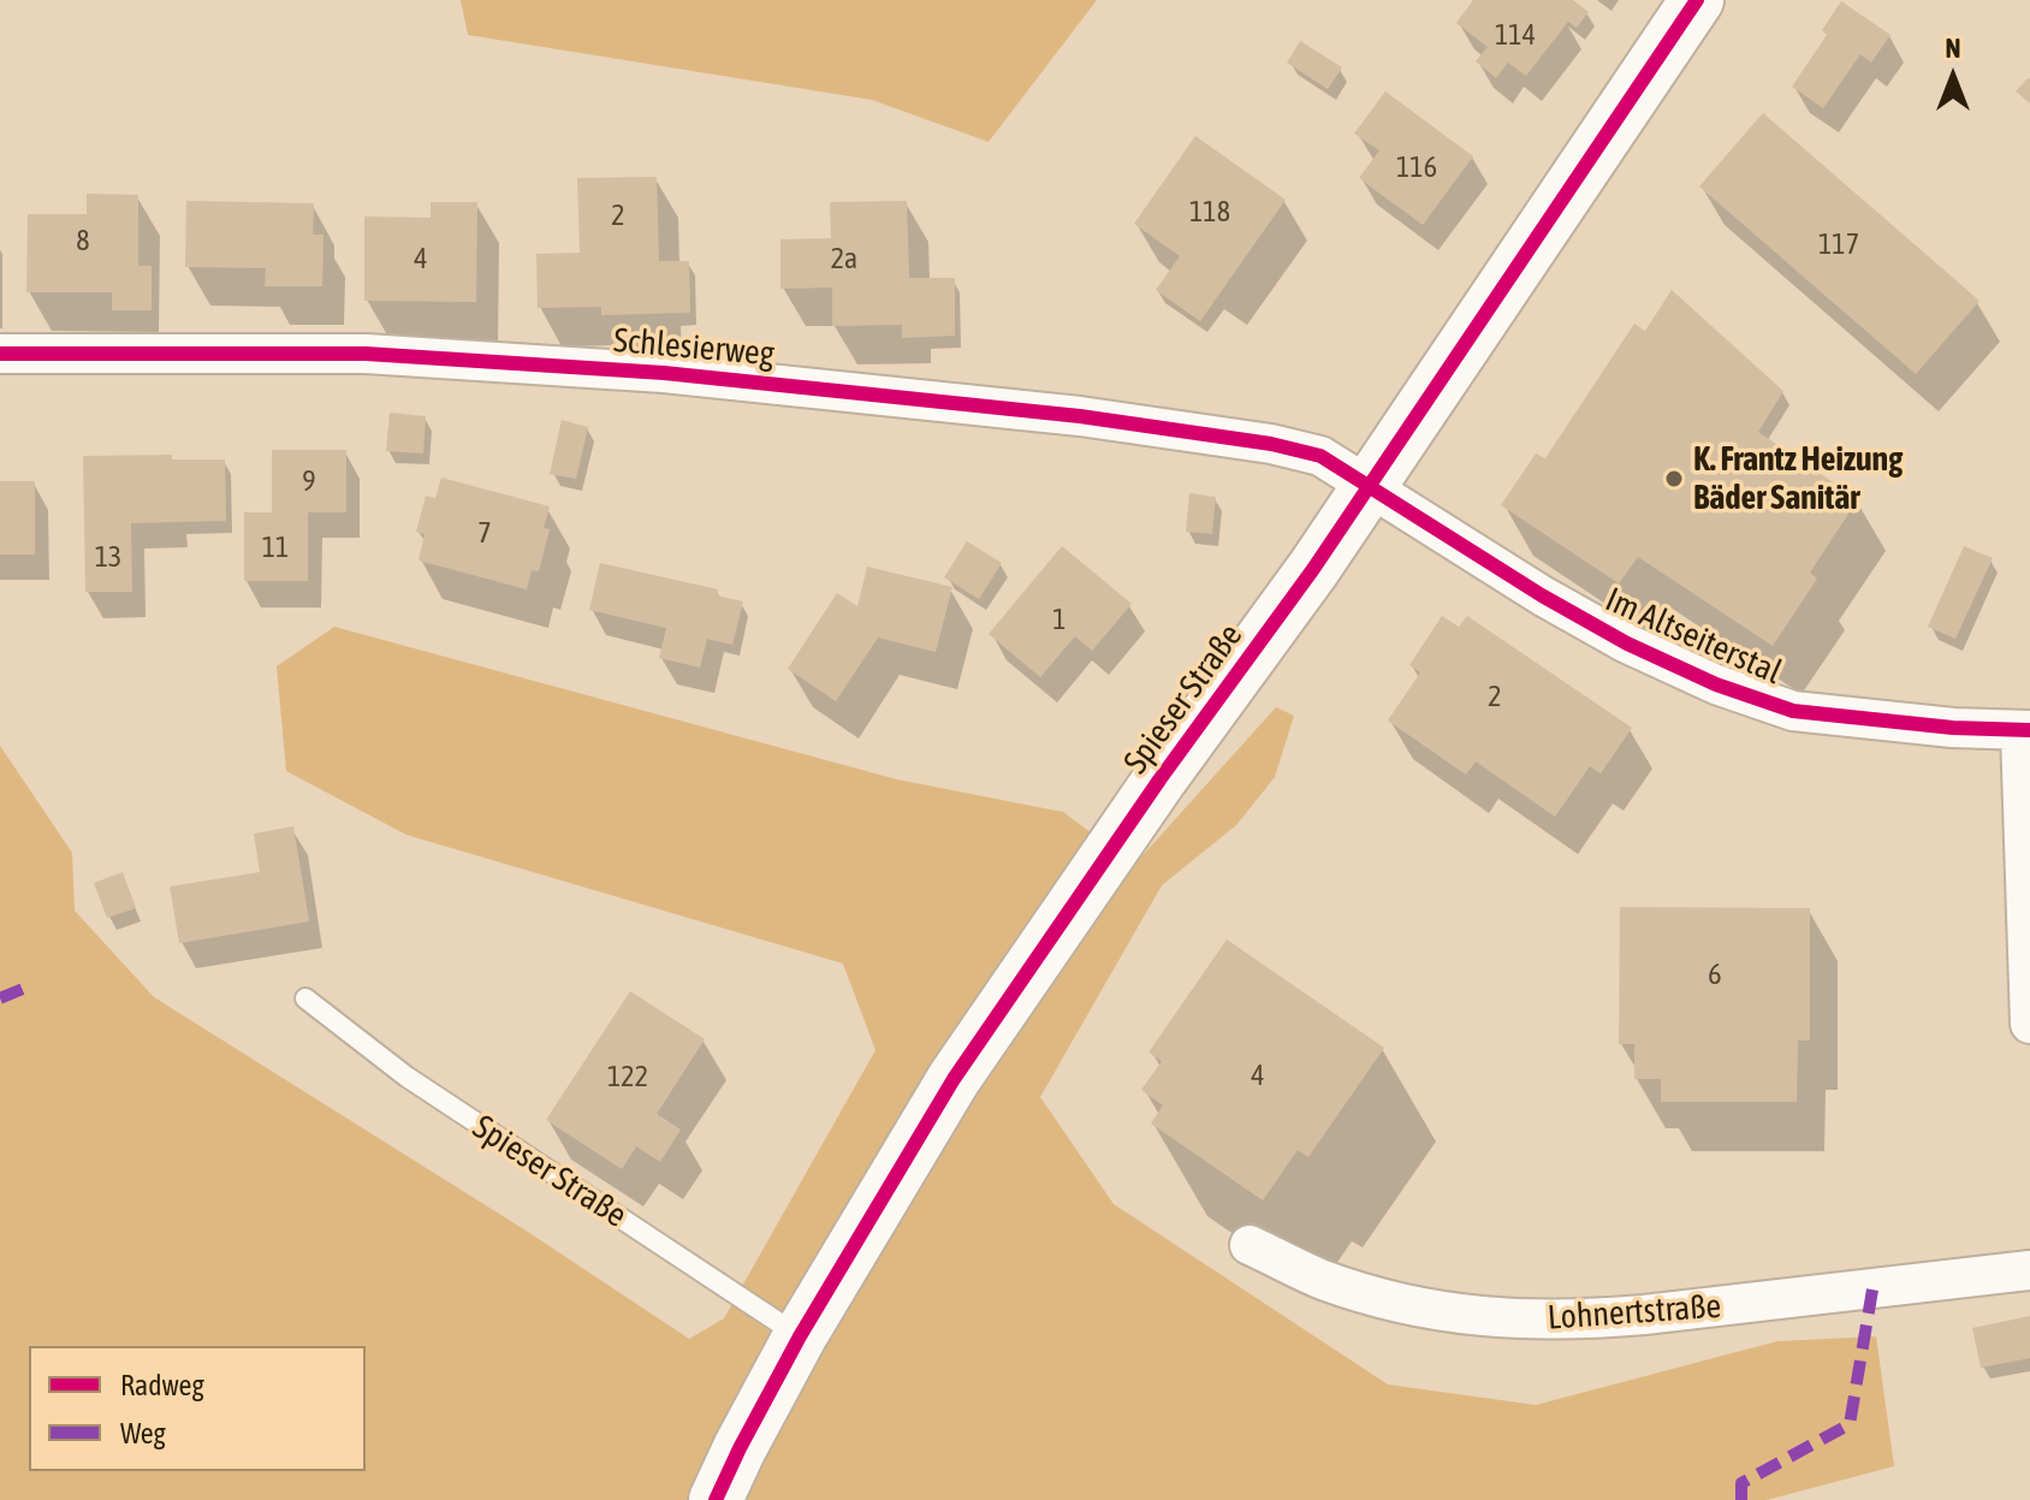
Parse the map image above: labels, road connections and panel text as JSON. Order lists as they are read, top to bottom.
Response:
{
  "streets": {
    "street": [
      "Schlesierweg",
      "Im Altseiterstal",
      "Spieser Straße",
      "Lohnertstraße"
    ]
  },
  "crossings": [
    ["Schlesierweg", "Im Altseiterstal"],
    ["Schlesierweg", "Spieser Straße"],
    ["Im Altseiterstal", "Spieser Straße"]
  ],
  "places": ["K. Frantz Heizung Bäder Sanitär"],
  "house_numbers": [
    "114",
    "116",
    "118",
    "2",
    "8",
    "117",
    "4",
    "2a",
    "9",
    "7",
    "11",
    "13",
    "1",
    "2",
    "6",
    "4",
    "122"
  ],
  "legend": ["Radweg", "Weg"],
  "north": "top"
}
